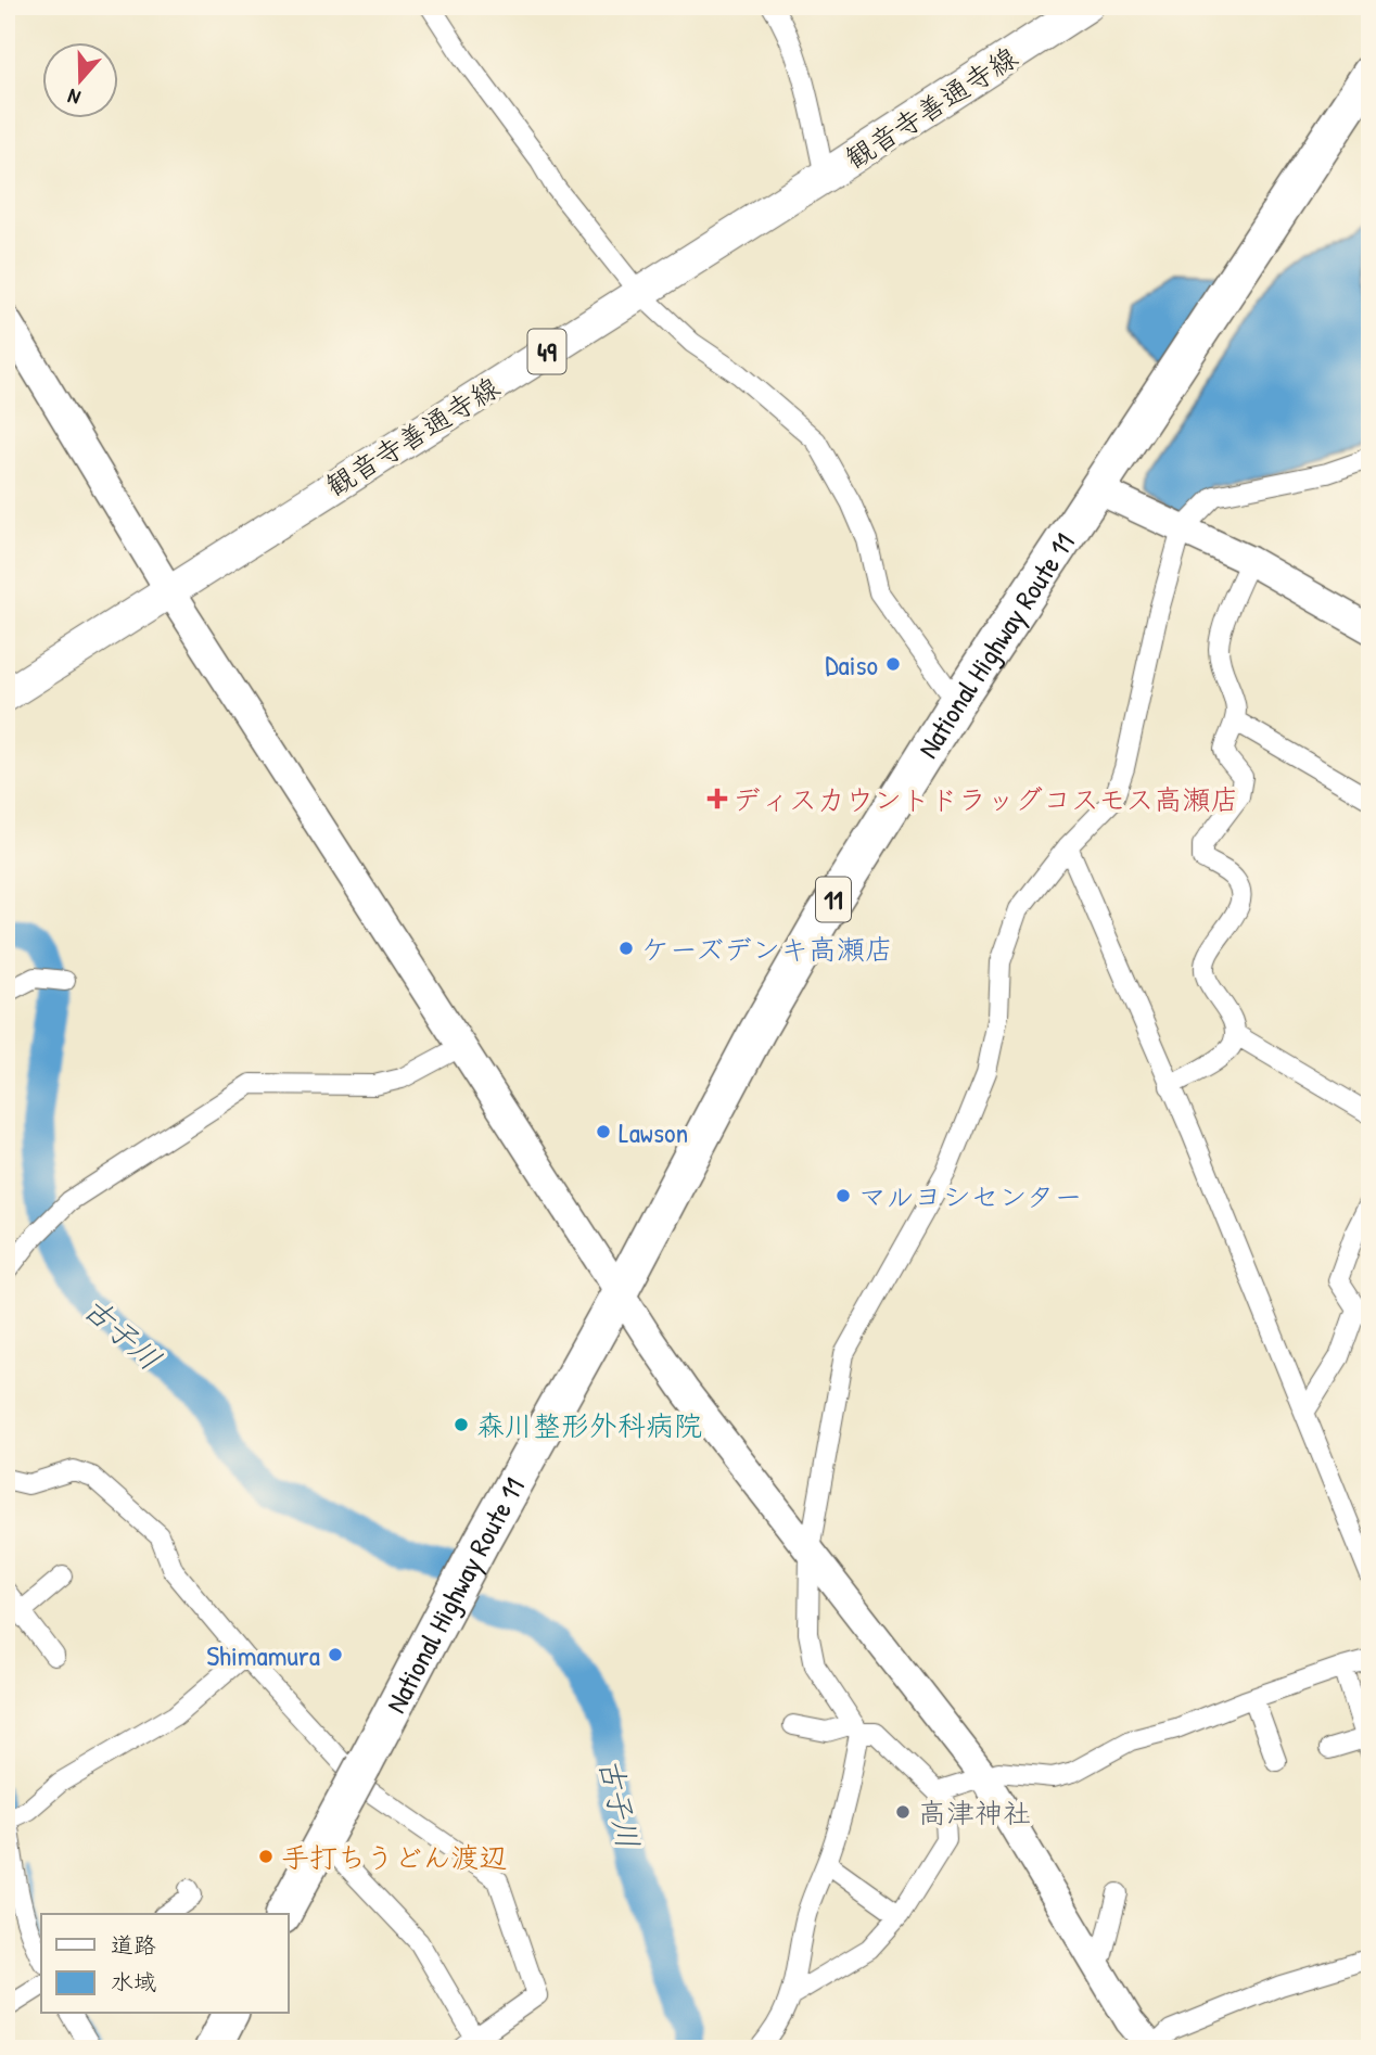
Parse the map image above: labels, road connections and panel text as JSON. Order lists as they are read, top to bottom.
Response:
{
  "streets": {
    "highway": ["National Highway Route 11", "11"],
    "main road": ["観音寺善通寺線", "49"]
  },
  "water": ["古子川"],
  "places": {
    "other": [
      "Daiso",
      "ケーズデンキ高瀬店",
      "Lawson",
      "マルヨシセンター",
      "森川整形外科病院",
      "Shimamura",
      "高津神社",
      "手打ちうどん渡辺"
    ],
    "health": ["ディスカウントドラッグコスモス高瀬店"]
  },
  "legend": ["道路", "水域"],
  "north": "bottom"
}
